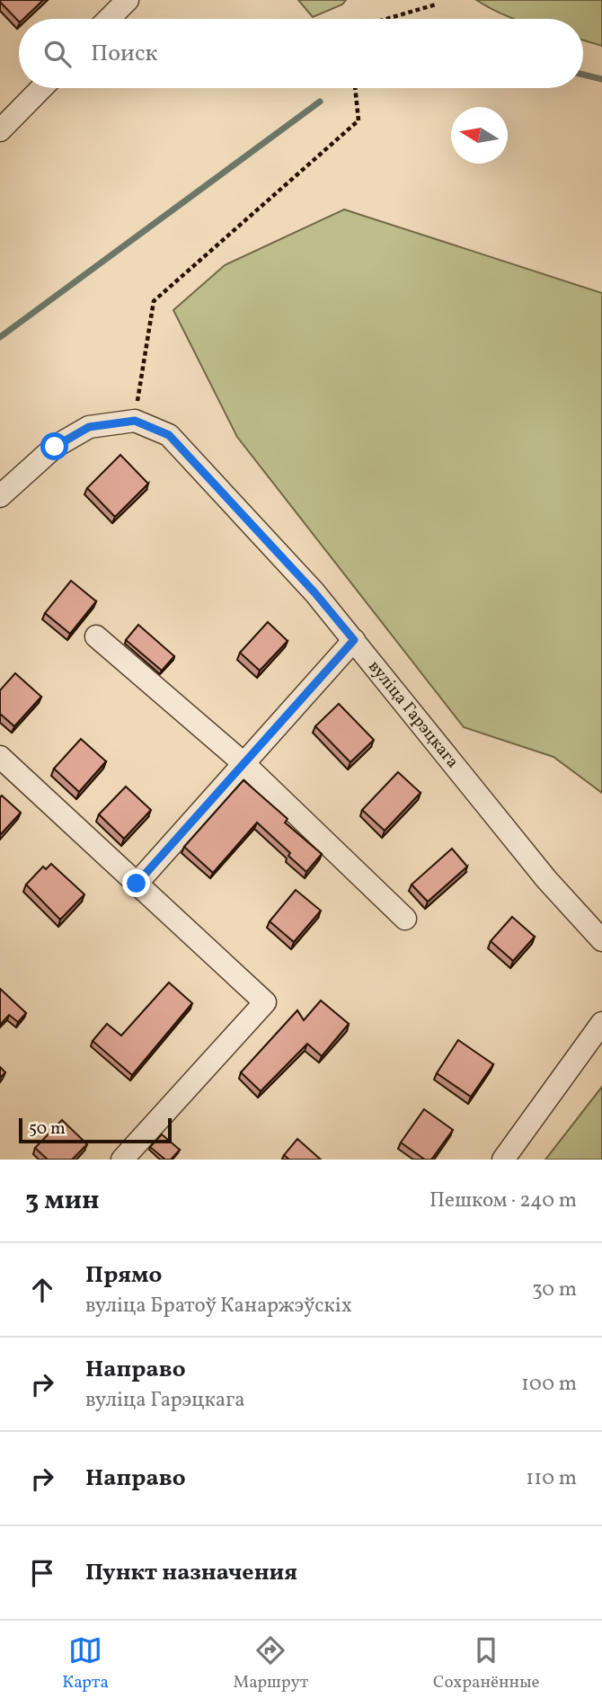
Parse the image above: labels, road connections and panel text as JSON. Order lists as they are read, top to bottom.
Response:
{
  "streets": {
    "street": ["вуліца Гарэцкага"]
  },
  "scale_bar": "50 m",
  "north": "left",
  "page": {
    "search": "Поиск",
    "scale": "50 m",
    "heading": ["3 мин", "Пешком · 240 m"],
    "list": [
      ["Прямо", "вуліца Братоў Канаржэўскіх", "30 m"],
      ["Направо", "вуліца Гарэцкага", "100 m"],
      ["Направо", "110 m"],
      "Пункт назначения"
    ],
    "nav": ["Карта", "Маршрут", "Сохранённые"]
  }
}
